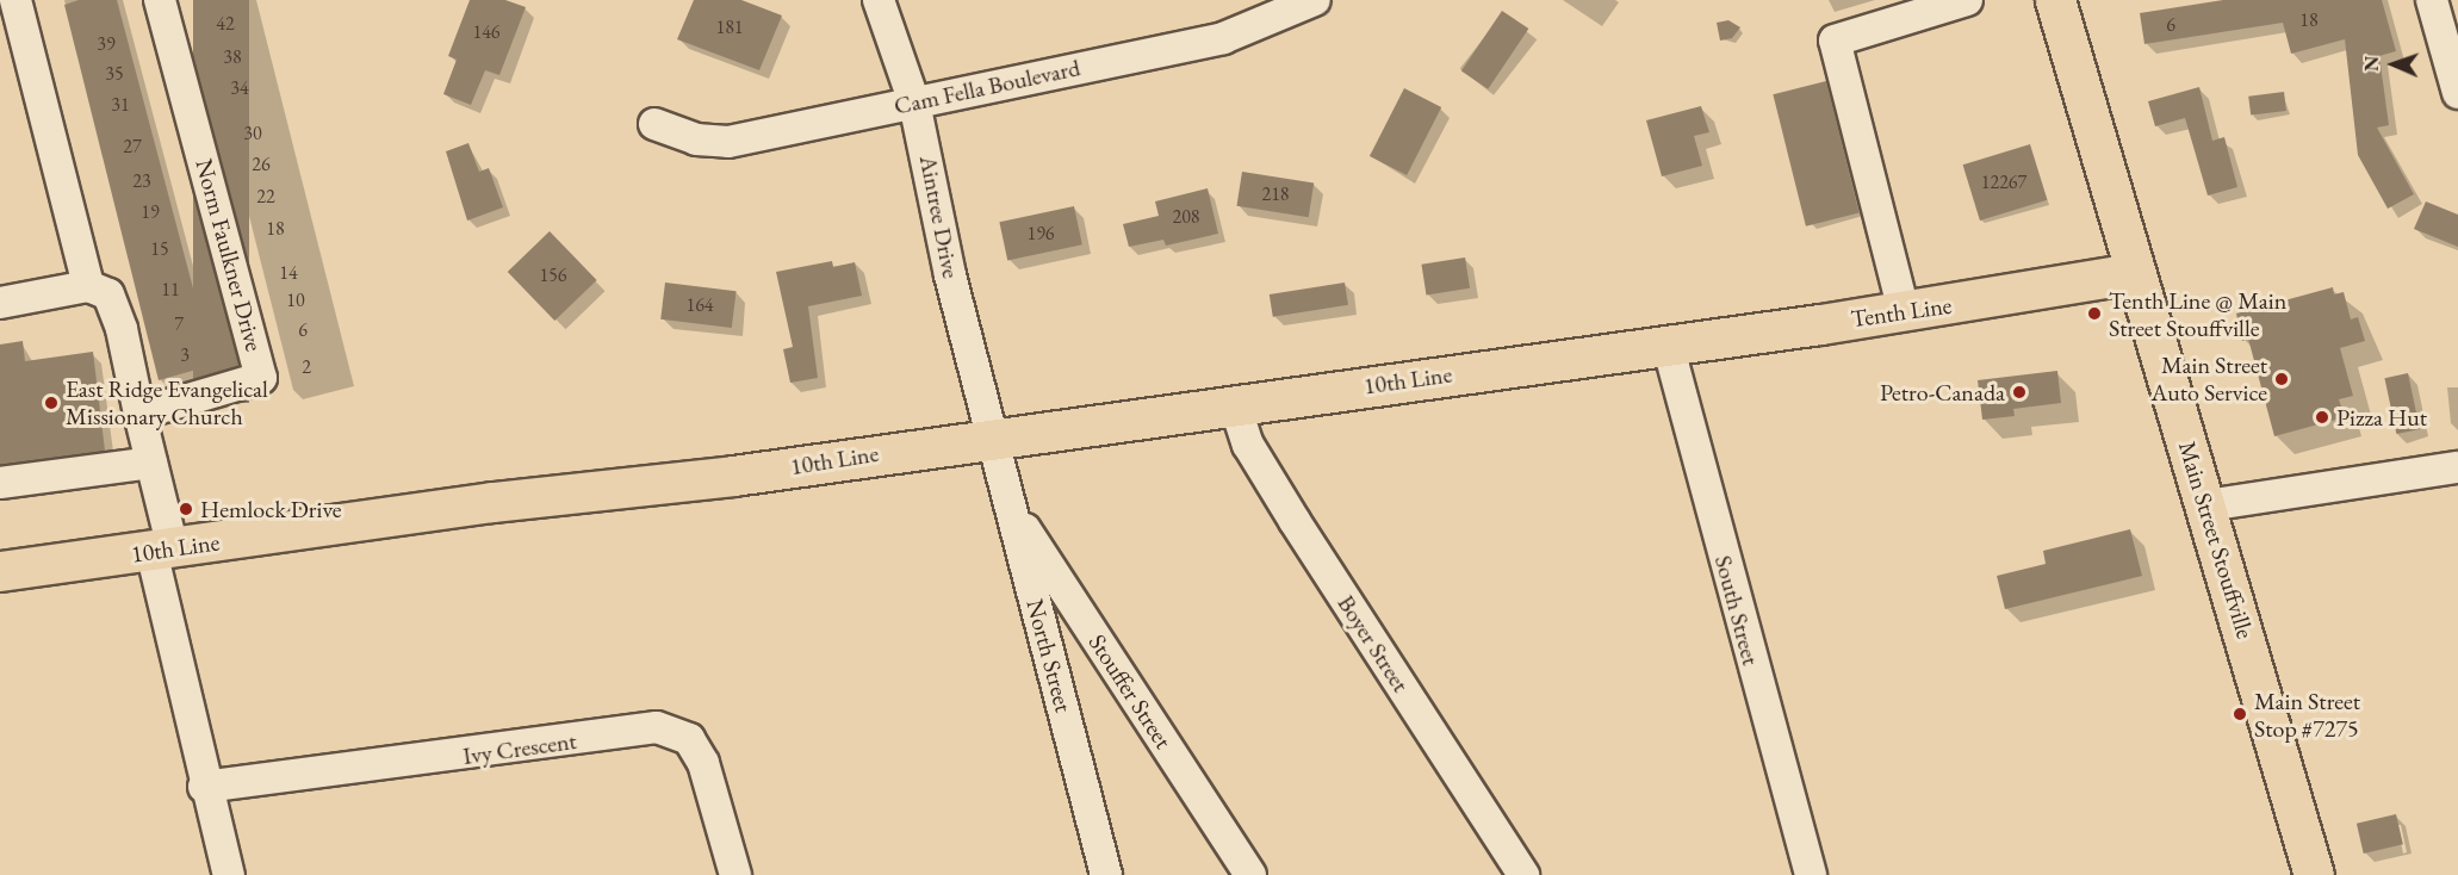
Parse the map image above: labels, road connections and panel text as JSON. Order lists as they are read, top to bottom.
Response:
{
  "streets": {
    "main road": ["Tenth Line", "10th Line", "Main Street Stouffville"],
    "street": [
      "Cam Fella Boulevard",
      "Aintree Drive",
      "Norm Faulkner Drive",
      "South Street",
      "Boyer Street",
      "North Street",
      "Stouffer Street",
      "Ivy Crescent"
    ]
  },
  "crossings": [
    ["Cam Fella Boulevard", "Aintree Drive"],
    ["Aintree Drive", "10th Line"],
    ["Aintree Drive", "North Street"],
    ["Tenth Line", "10th Line"],
    ["Tenth Line", "Main Street Stouffville"],
    ["Tenth Line", "South Street"],
    ["10th Line", "South Street"],
    ["10th Line", "Boyer Street"],
    ["10th Line", "North Street"],
    ["North Street", "Stouffer Street"]
  ],
  "places": [
    "Tenth Line @ Main Street Stouffville",
    "Main Street Auto Service",
    "Petro-Canada",
    "East Ridge Evangelical Missionary Church",
    "Pizza Hut",
    "Hemlock Drive",
    "Main Street Stop #7275"
  ],
  "house_numbers": [
    "18",
    "42",
    "6",
    "181",
    "146",
    "39",
    "38",
    "35",
    "34",
    "31",
    "30",
    "27",
    "26",
    "23",
    "12267",
    "218",
    "22",
    "19",
    "208",
    "18",
    "196",
    "15",
    "14",
    "156",
    "11",
    "10",
    "164",
    "7",
    "6",
    "3",
    "2"
  ],
  "north": "left"
}
